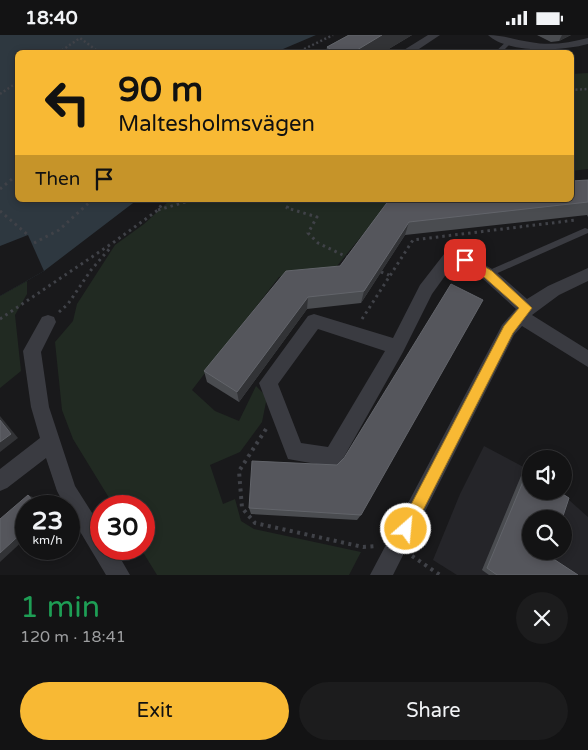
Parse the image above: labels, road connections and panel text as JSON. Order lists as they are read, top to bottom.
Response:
{
  "page": {
    "status": "18:40",
    "turn": ["90 m", "Maltesholmsvägen"],
    "then": "Then",
    "speed": "23 km/h",
    "limit": "30",
    "heading": ["1 min", "120 m · 18:41"],
    "buttons": ["Exit", "Share"]
  }
}
